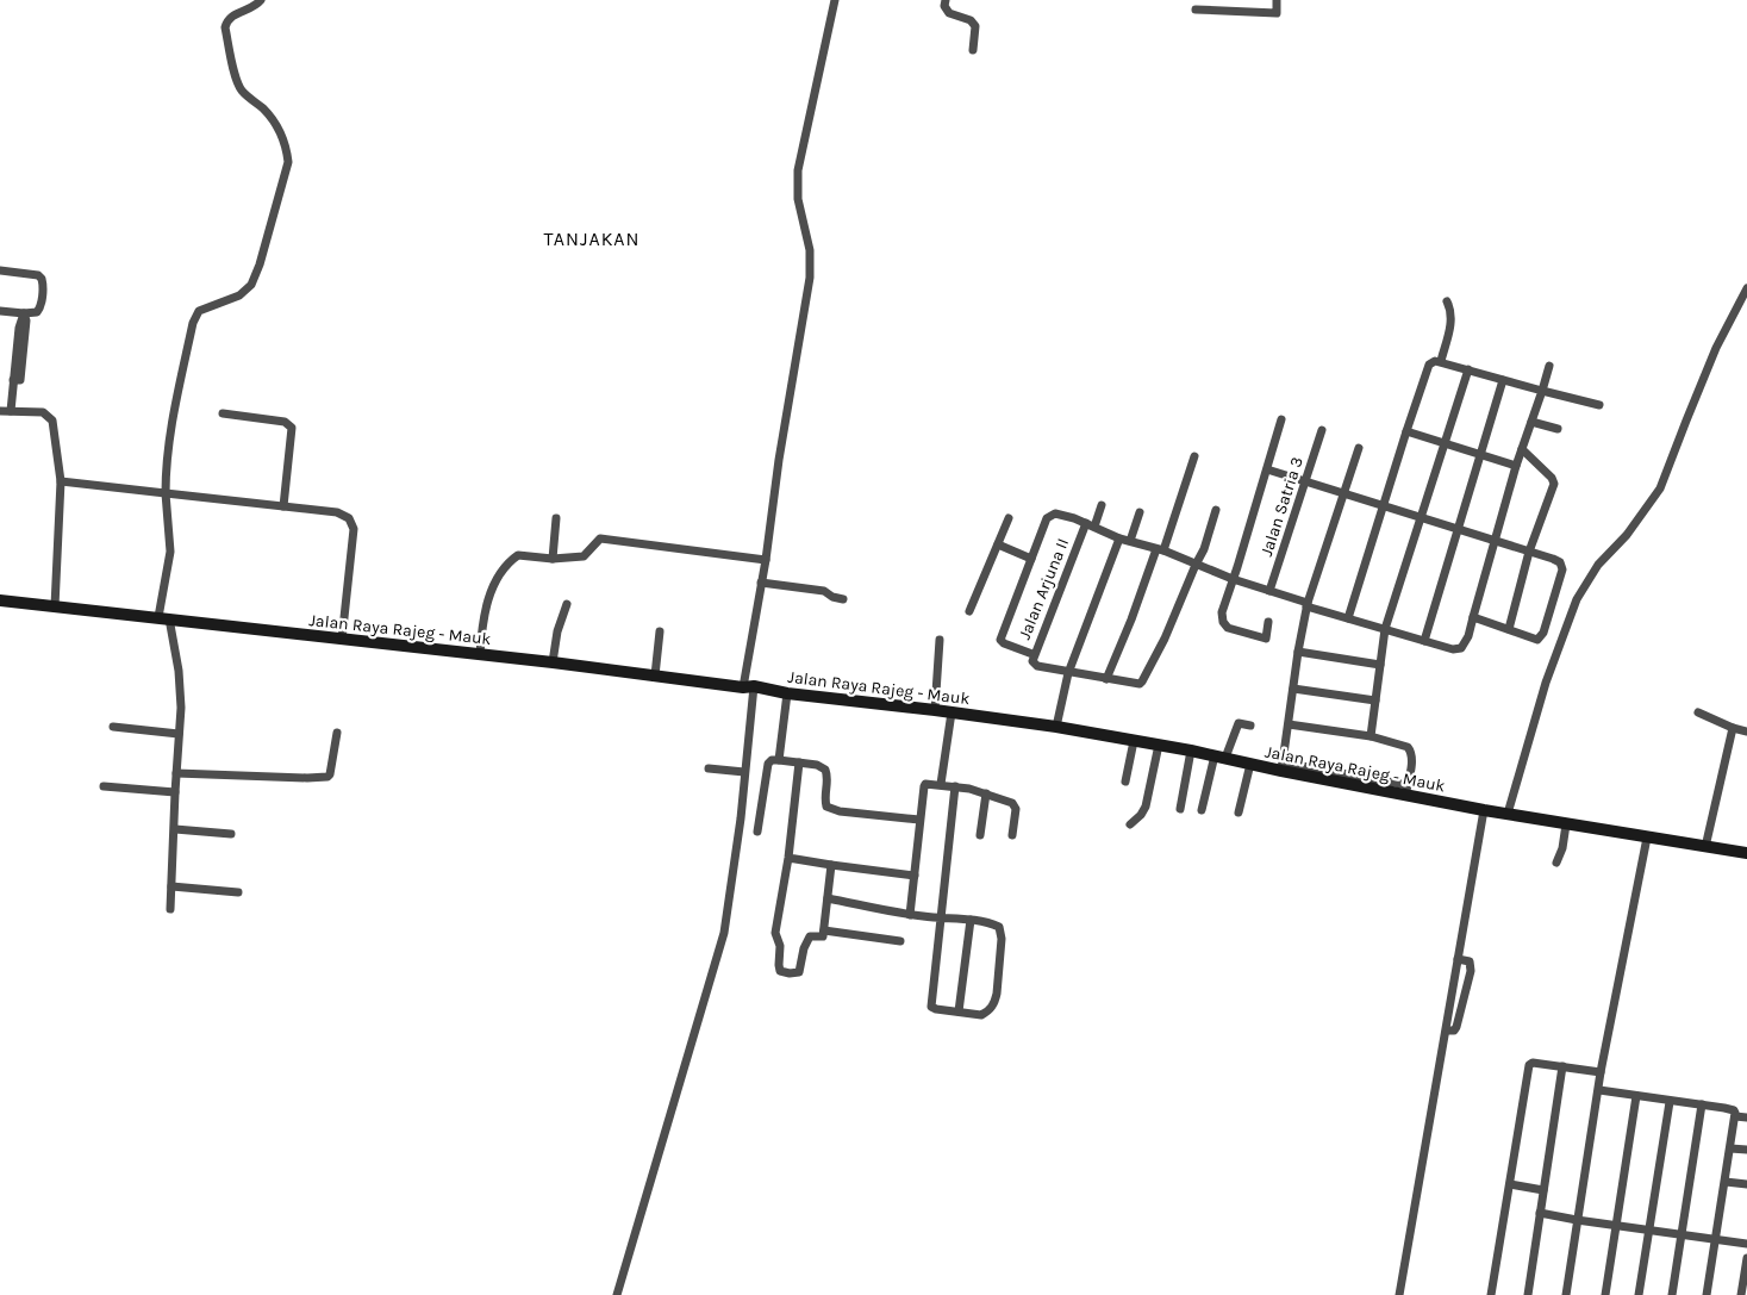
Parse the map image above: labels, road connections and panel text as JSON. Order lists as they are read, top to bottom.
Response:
{
  "streets": {
    "main road": ["Jalan Raya Rajeg - Mauk"],
    "street": ["Jalan Satria 3", "Jalan Arjuna II"]
  },
  "districts": ["TANJAKAN"]
}
